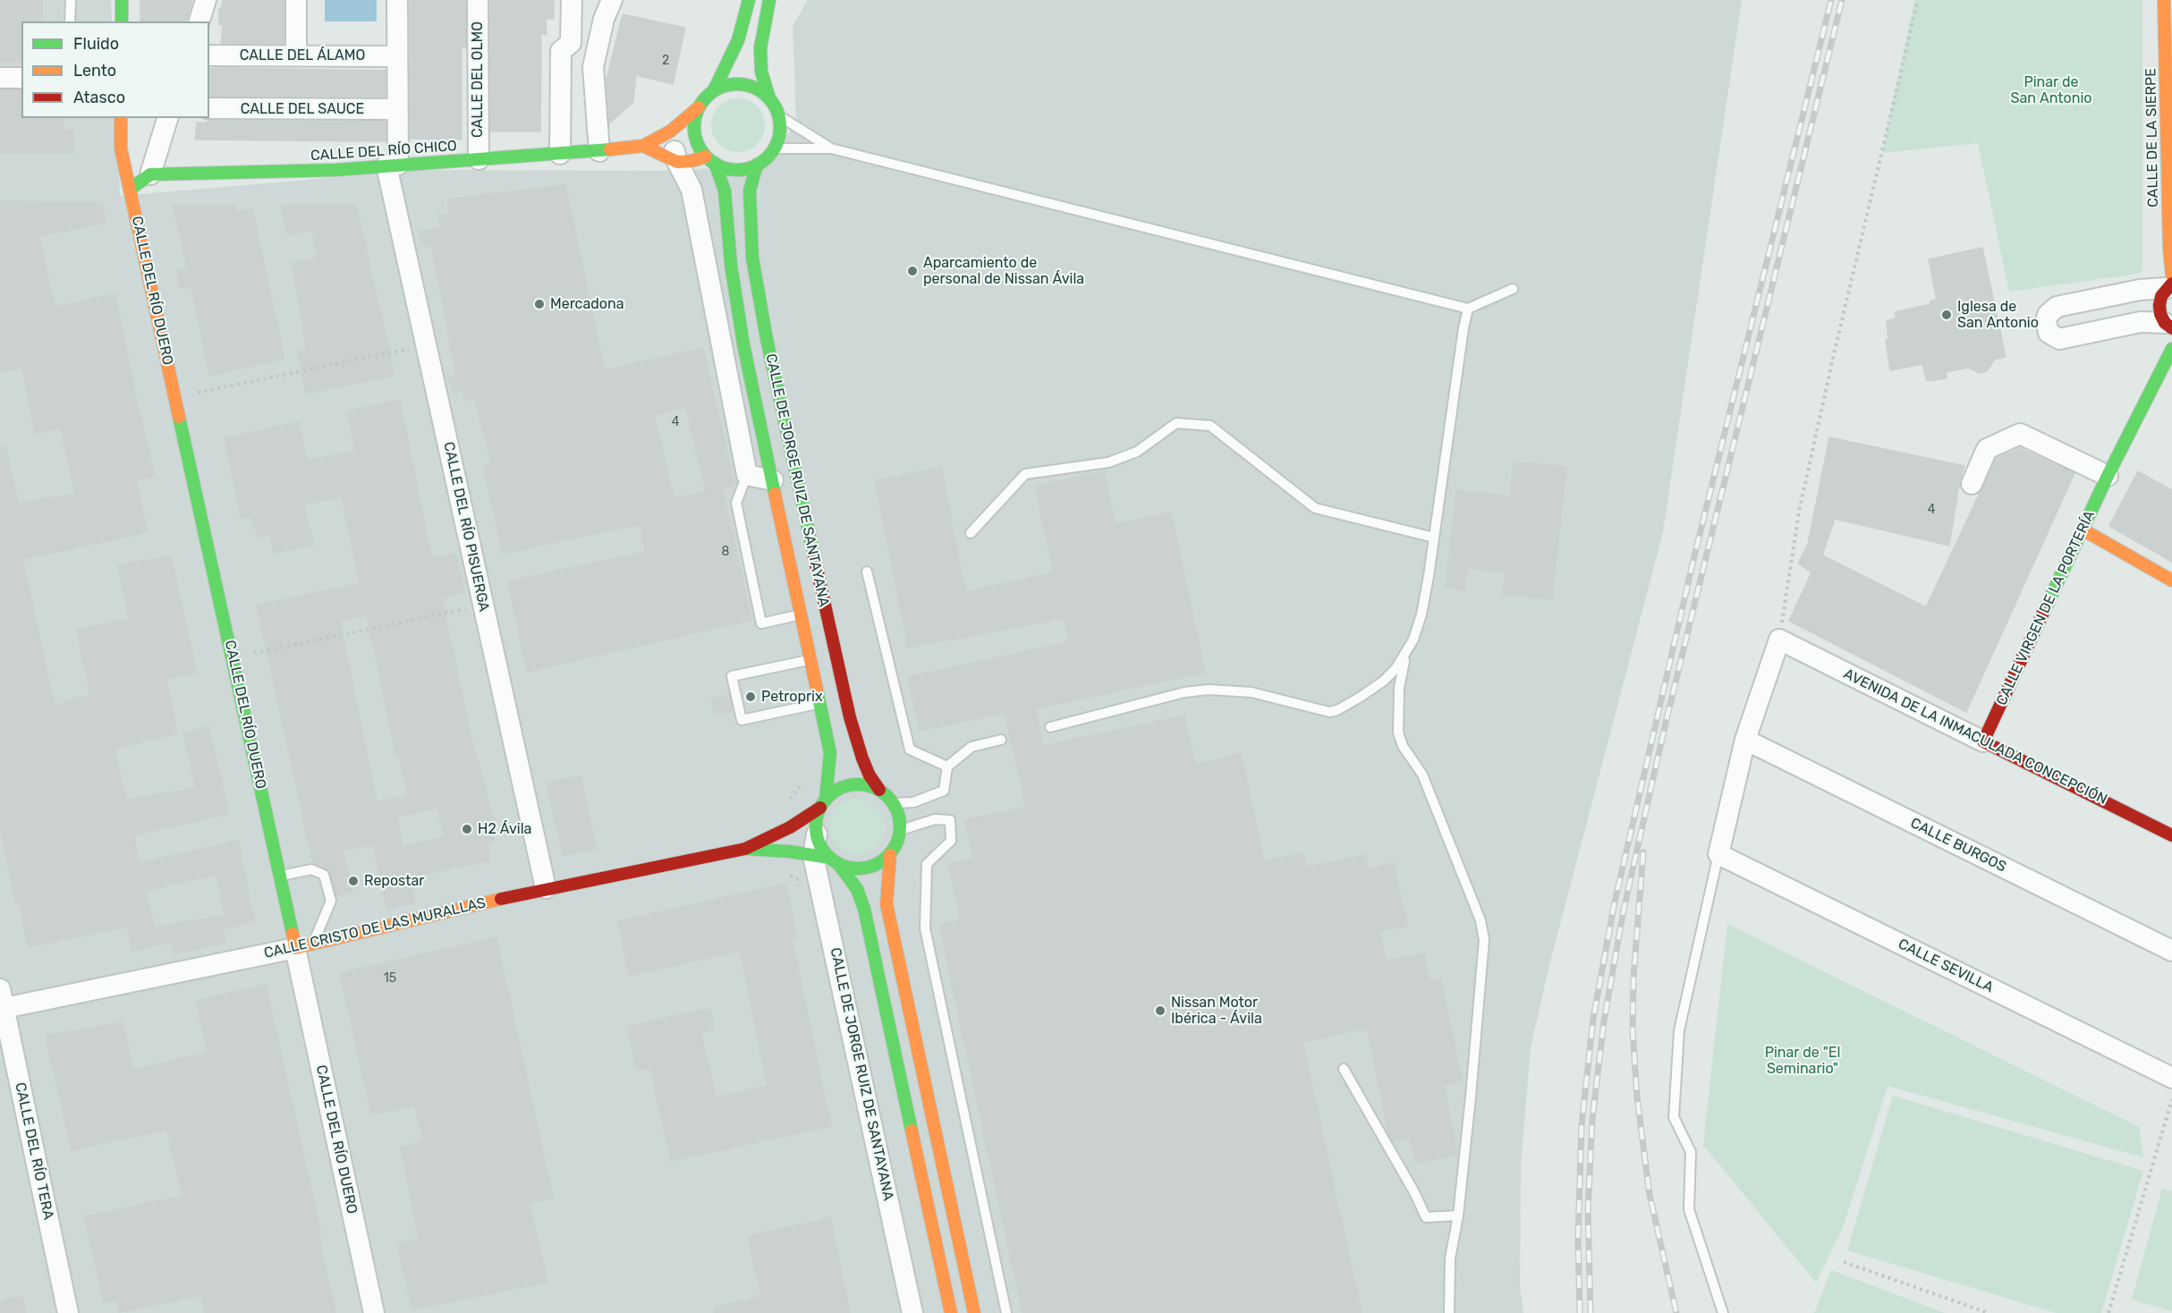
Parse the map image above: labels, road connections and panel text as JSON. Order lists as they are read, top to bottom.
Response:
{
  "streets": {
    "main road": [
      "CALLE DE LA SIERPE",
      "CALLE DEL RÍO CHICO",
      "CALLE DEL RÍO DUERO",
      "CALLE DE JORGE RUIZ DE SANTAYANA",
      "CALLE VIRGEN DE LA PORTERÍA",
      "AVENIDA DE LA INMACULADA CONCEPCIÓN",
      "CALLE CRISTO DE LAS MURALLAS"
    ],
    "street": [
      "CALLE DEL ÁLAMO",
      "CALLE DEL OLMO",
      "CALLE DEL SAUCE",
      "CALLE DEL RÍO PISUERGA",
      "CALLE BURGOS",
      "CALLE SEVILLA",
      "CALLE DEL RÍO TERA"
    ]
  },
  "crossings": [
    ["CALLE DEL ÁLAMO", "CALLE DEL RÍO PISUERGA"],
    ["CALLE DEL OLMO", "CALLE DEL RÍO CHICO"],
    ["CALLE DEL SAUCE", "CALLE DEL RÍO PISUERGA"],
    ["CALLE DEL RÍO CHICO", "CALLE DE JORGE RUIZ DE SANTAYANA"],
    ["CALLE DEL RÍO CHICO", "CALLE DEL RÍO PISUERGA"],
    ["CALLE DEL RÍO DUERO", "CALLE CRISTO DE LAS MURALLAS"],
    ["CALLE DE JORGE RUIZ DE SANTAYANA", "CALLE CRISTO DE LAS MURALLAS"],
    ["CALLE DEL RÍO PISUERGA", "CALLE CRISTO DE LAS MURALLAS"],
    ["CALLE VIRGEN DE LA PORTERÍA", "AVENIDA DE LA INMACULADA CONCEPCIÓN"],
    ["CALLE CRISTO DE LAS MURALLAS", "CALLE DEL RÍO TERA"]
  ],
  "parks": ["Pinar de San Antonio", "Pinar de \"El Seminario\""],
  "places": [
    "Aparcamiento de personal de Nissan Ávila",
    "Mercadona",
    "Iglesa de San Antonio",
    "Petroprix",
    "H2 Ávila",
    "Repostar",
    "Nissan Motor Ibérica - Ávila"
  ],
  "house_numbers": [
    "2",
    "4",
    "4",
    "8",
    "15"
  ],
  "legend": ["Fluido", "Lento", "Atasco"]
}
